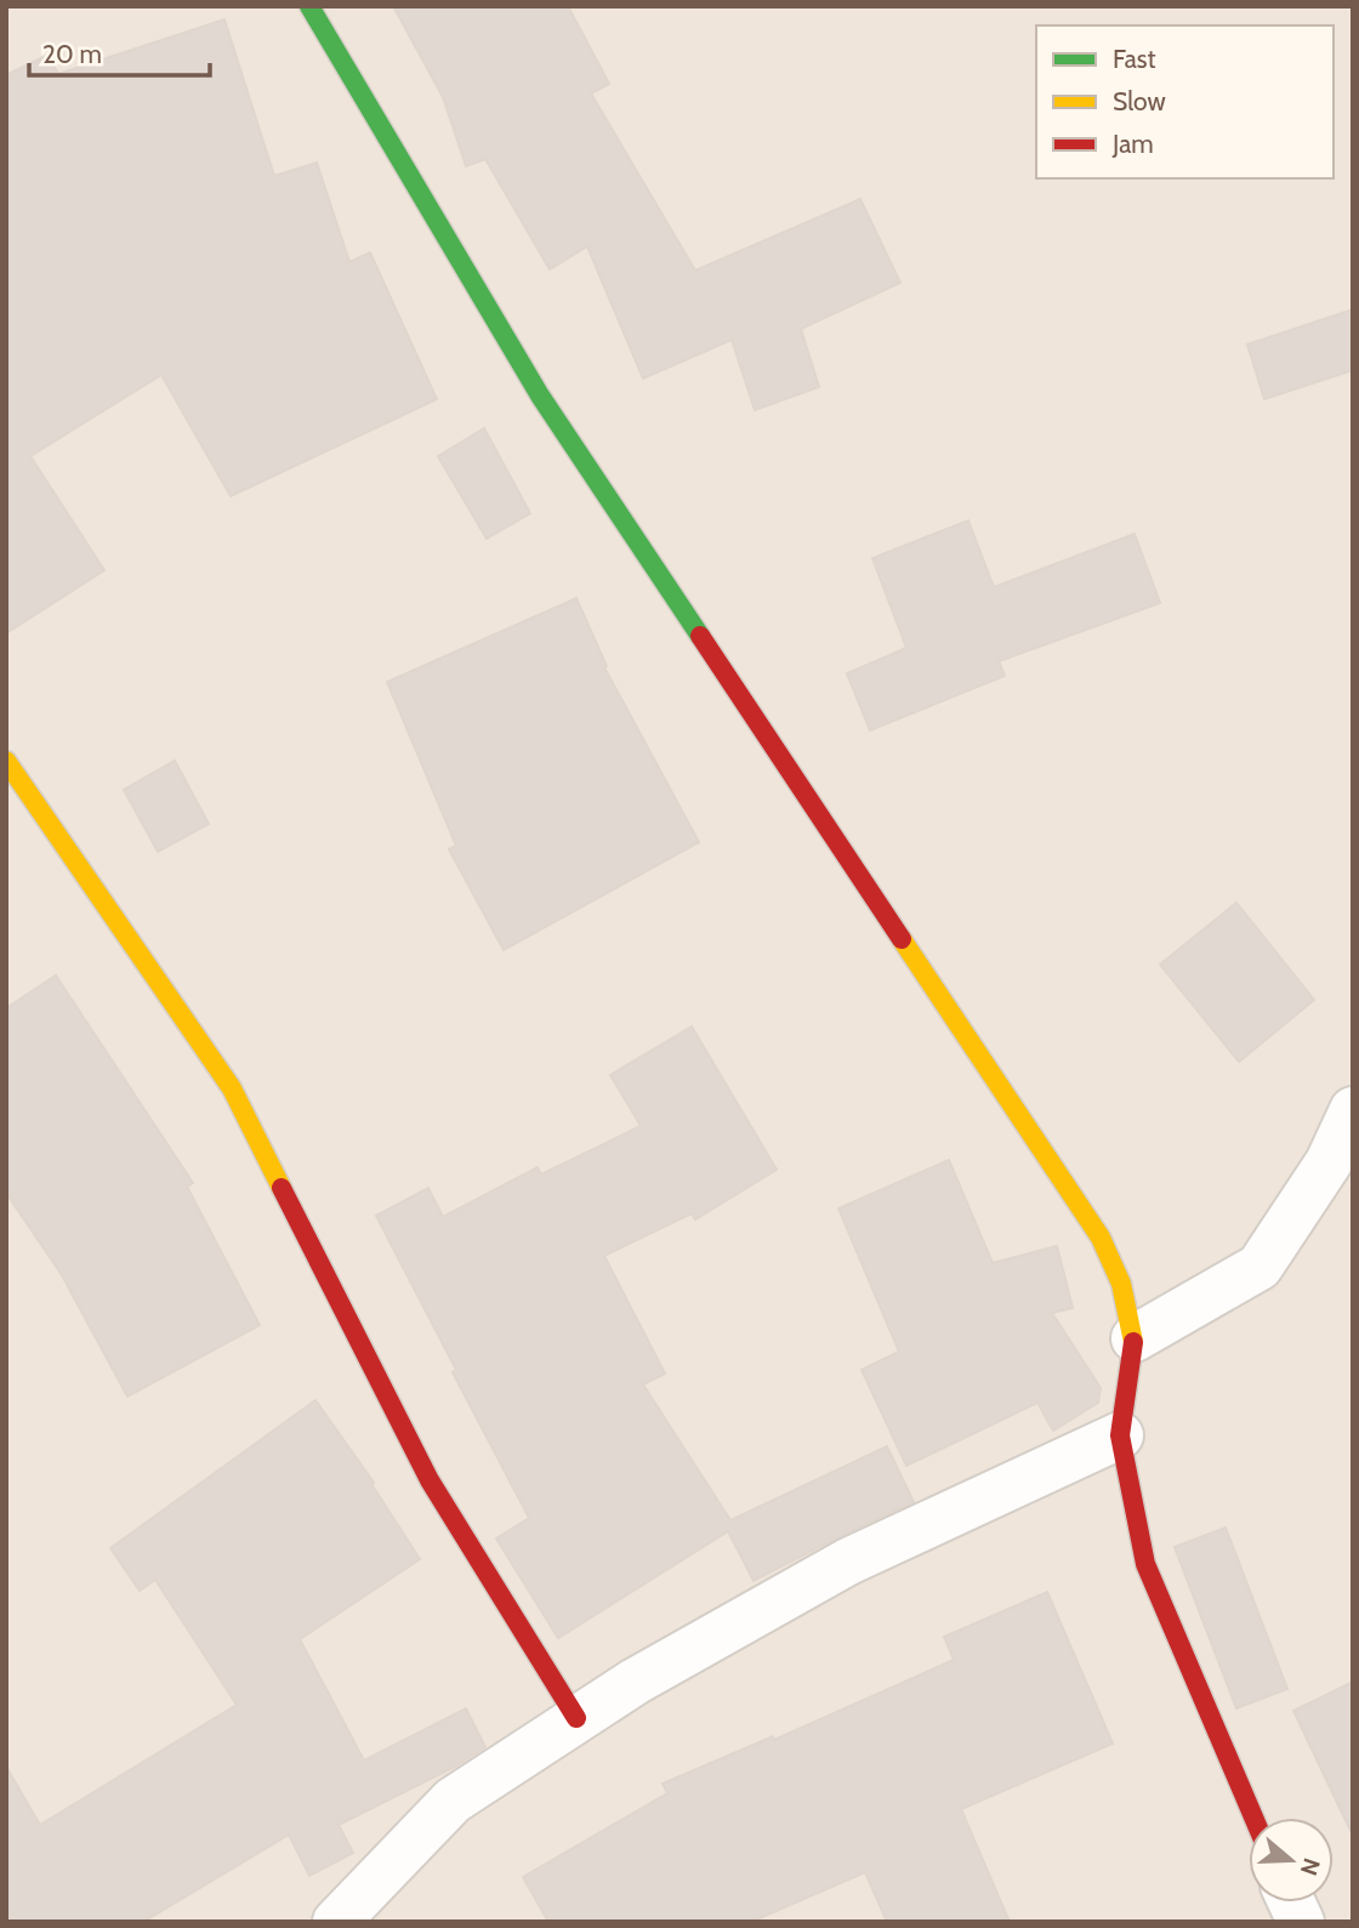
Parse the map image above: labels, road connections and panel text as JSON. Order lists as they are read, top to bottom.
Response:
{
  "legend": ["Fast", "Slow", "Jam"],
  "scale_bar": "20 m",
  "north": "right"
}
